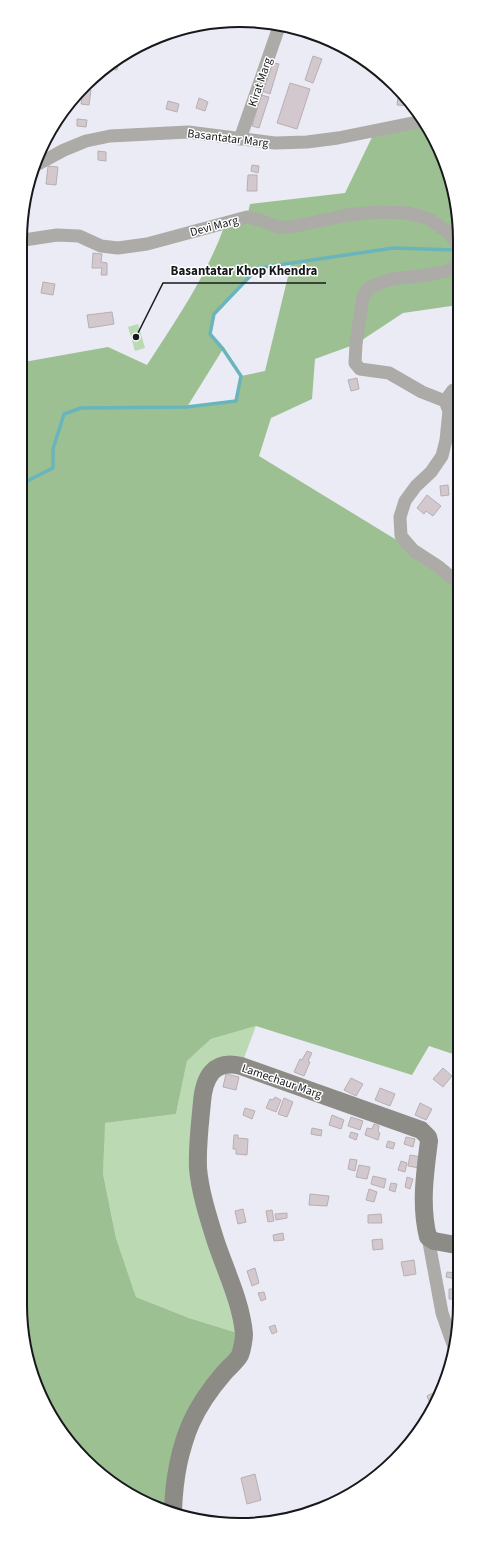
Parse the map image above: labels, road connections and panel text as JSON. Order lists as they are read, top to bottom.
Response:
{
  "streets": {
    "street": [
      "Kirat Marg",
      "Basantatar Marg",
      "Devi Marg",
      "Lamechaur Marg"
    ]
  },
  "crossings": [
    ["Kirat Marg", "Basantatar Marg"]
  ],
  "places": ["Basantatar Khop Khendra"]
}
